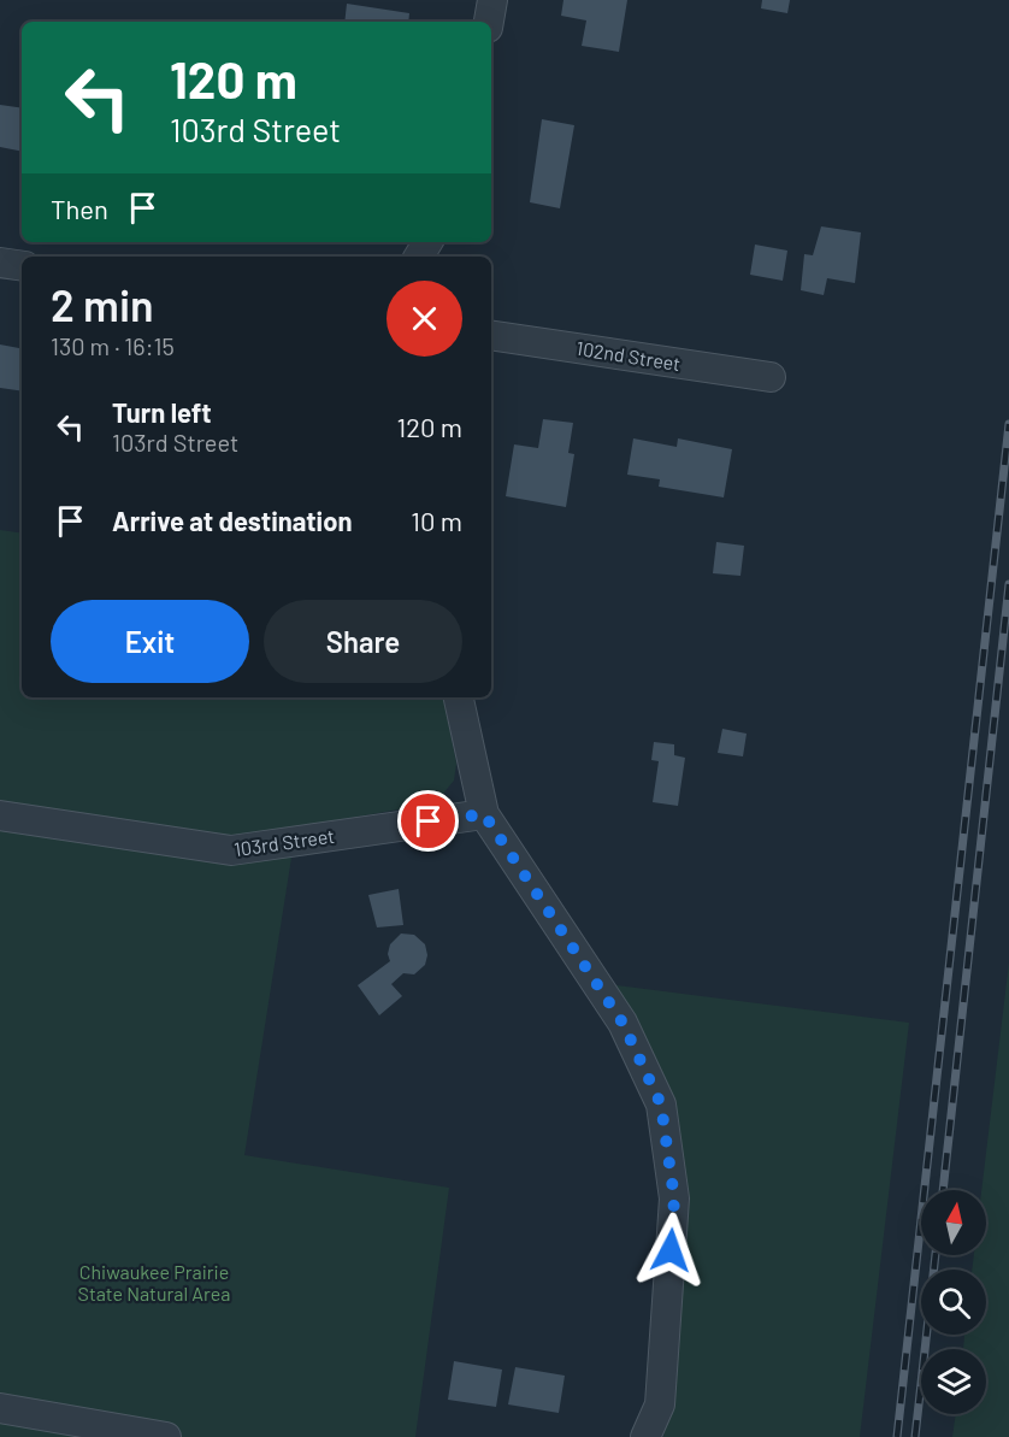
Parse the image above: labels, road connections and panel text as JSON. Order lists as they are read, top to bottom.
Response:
{
  "streets": {
    "street": ["102nd Street", "103rd Street"]
  },
  "parks": ["Chiwaukee Prairie State Natural Area"],
  "north": "top",
  "page": {
    "turn": ["120 m", "103rd Street"],
    "then": "Then",
    "heading": ["2 min", "130 m · 16:15"],
    "list": [
      {
        "name": "Turn left",
        "note": "103rd Street",
        "value": "120 m"
      },
      {
        "name": "Arrive at destination",
        "value": "10 m"
      }
    ],
    "buttons": ["Exit", "Share"]
  }
}
